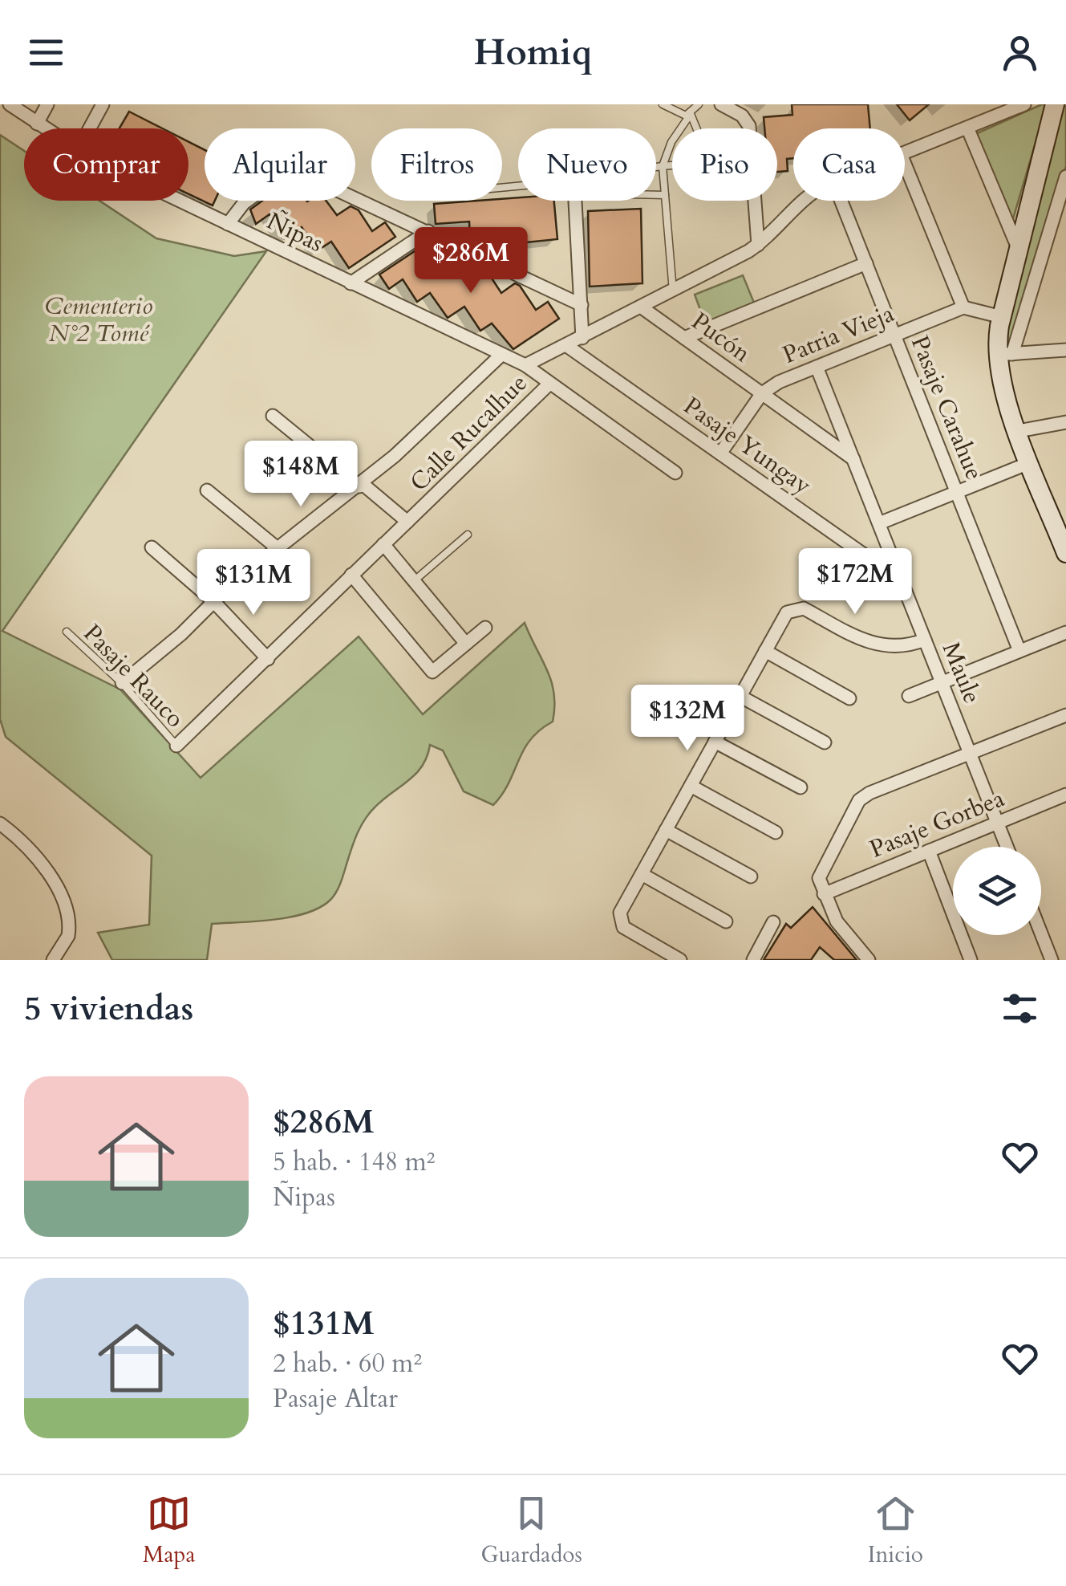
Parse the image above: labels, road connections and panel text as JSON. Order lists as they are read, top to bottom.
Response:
{
  "streets": {
    "street": [
      "Ñipas",
      "Patria Vieja",
      "Pucón",
      "Pasaje Carahue",
      "Calle Rucalhue",
      "Pasaje Yungay",
      "Maule",
      "Pasaje Gorbea"
    ],
    "lane": ["Pasaje Rauco"]
  },
  "crossings": [
    ["Patria Vieja", "Pucón"],
    ["Patria Vieja", "Pasaje Carahue"],
    ["Patria Vieja", "Pasaje Yungay"],
    ["Patria Vieja", "Maule"],
    ["Pucón", "Maule"],
    ["Calle Rucalhue", "Pasaje Rauco"],
    ["Pasaje Yungay", "Maule"],
    ["Maule", "Pasaje Gorbea"]
  ],
  "parks": ["Cementerio N°2 Tomé"],
  "page": {
    "header": "Homiq",
    "chip": [
      "Comprar",
      "Alquilar",
      "Filtros",
      "Nuevo",
      "Piso",
      "Casa"
    ],
    "price": [
      "$286M",
      "$148M",
      "$172M",
      "$131M",
      "$132M"
    ],
    "heading": "5 viviendas",
    "list": [
      {
        "name": "$286M",
        "note": "5 hab. · 148 m² · Ñipas"
      },
      {
        "name": "$131M",
        "note": "2 hab. · 60 m² · Pasaje Altar"
      }
    ],
    "tabs": ["Mapa", "Guardados", "Inicio"]
  }
}
